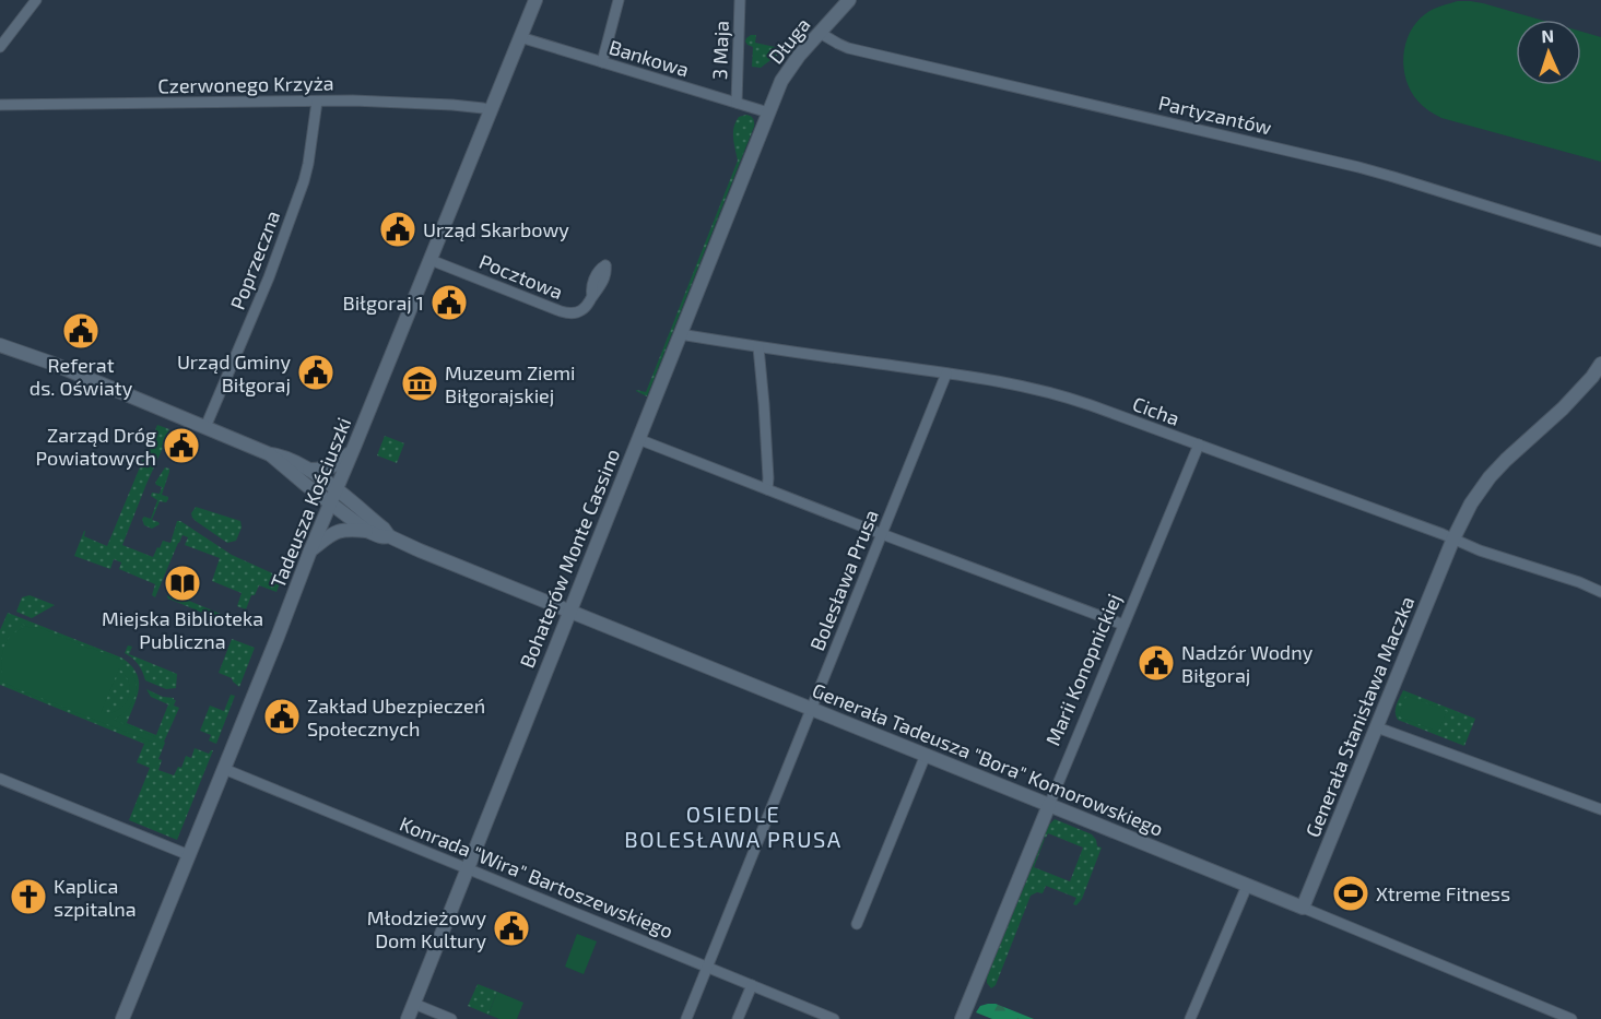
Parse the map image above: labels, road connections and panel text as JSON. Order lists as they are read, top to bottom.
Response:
{
  "streets": {
    "street": [
      "Długa",
      "3 Maja",
      "Bankowa",
      "Czerwonego Krzyża",
      "Partyzantów",
      "Poprzeczna",
      "Pocztowa",
      "Cicha",
      "Tadeusza Kościuszki",
      "Bohaterów Monte Cassino",
      "Bolesława Prusa",
      "Marii Konopnickiej",
      "Generała Stanisława Maczka",
      "Generała Tadeusza \"Bora\" Komorowskiego",
      "Konrada \"Wira\" Bartoszewskiego"
    ]
  },
  "crossings": [
    ["Długa", "Bankowa"],
    ["Długa", "Partyzantów"],
    ["Długa", "Bohaterów Monte Cassino"],
    ["3 Maja", "Bankowa"],
    ["Bankowa", "Tadeusza Kościuszki"],
    ["Bankowa", "Bohaterów Monte Cassino"],
    ["Czerwonego Krzyża", "Poprzeczna"],
    ["Czerwonego Krzyża", "Tadeusza Kościuszki"],
    ["Pocztowa", "Tadeusza Kościuszki"],
    ["Cicha", "Bohaterów Monte Cassino"],
    ["Cicha", "Bolesława Prusa"],
    ["Cicha", "Marii Konopnickiej"],
    ["Cicha", "Generała Stanisława Maczka"],
    ["Tadeusza Kościuszki", "Generała Tadeusza \"Bora\" Komorowskiego"],
    ["Tadeusza Kościuszki", "Konrada \"Wira\" Bartoszewskiego"],
    ["Bohaterów Monte Cassino", "Generała Tadeusza \"Bora\" Komorowskiego"],
    ["Bohaterów Monte Cassino", "Konrada \"Wira\" Bartoszewskiego"],
    ["Bolesława Prusa", "Generała Tadeusza \"Bora\" Komorowskiego"],
    ["Bolesława Prusa", "Konrada \"Wira\" Bartoszewskiego"],
    ["Marii Konopnickiej", "Generała Tadeusza \"Bora\" Komorowskiego"],
    ["Generała Stanisława Maczka", "Generała Tadeusza \"Bora\" Komorowskiego"]
  ],
  "districts": ["OSIEDLE BOLESŁAWA PRUSA"],
  "places": {
    "public building": [
      "Urząd Skarbowy",
      "Biłgoraj 1",
      "Referat ds. Oświaty",
      "Urząd Gminy Biłgoraj",
      "Zarząd Dróg Powiatowych",
      "Nadzór Wodny Biłgoraj",
      "Zakład Ubezpieczeń Społecznych",
      "Młodzieżowy Dom Kultury"
    ],
    "museum": ["Muzeum Ziemi Biłgorajskiej"],
    "library": ["Miejska Biblioteka Publiczna"],
    "sports": ["Xtreme Fitness"],
    "church": ["Kaplica szpitalna"]
  },
  "north": "top"
}
